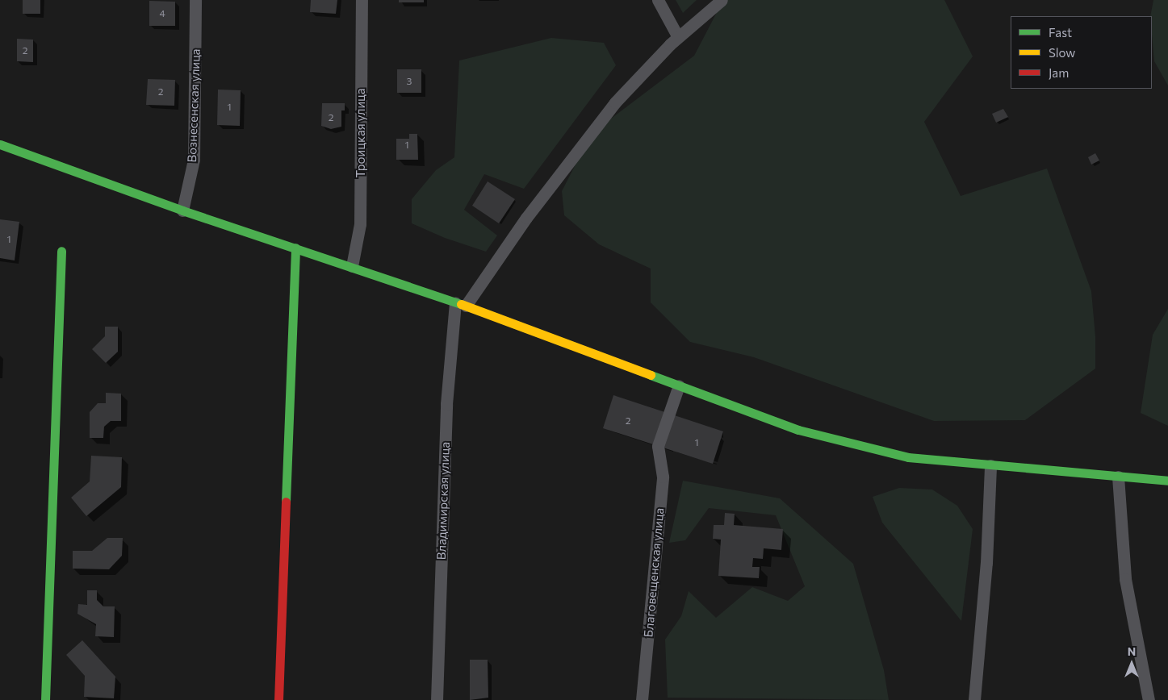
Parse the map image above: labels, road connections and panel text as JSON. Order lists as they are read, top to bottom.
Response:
{
  "streets": {
    "street": [
      "Вознесенская улица",
      "Троицкая улица",
      "Владимирская улица",
      "Благовещенская улица"
    ]
  },
  "house_numbers": [
    "4",
    "2",
    "3",
    "2",
    "1",
    "2",
    "1",
    "1",
    "2",
    "1"
  ],
  "legend": ["Fast", "Slow", "Jam"],
  "north": "top"
}
